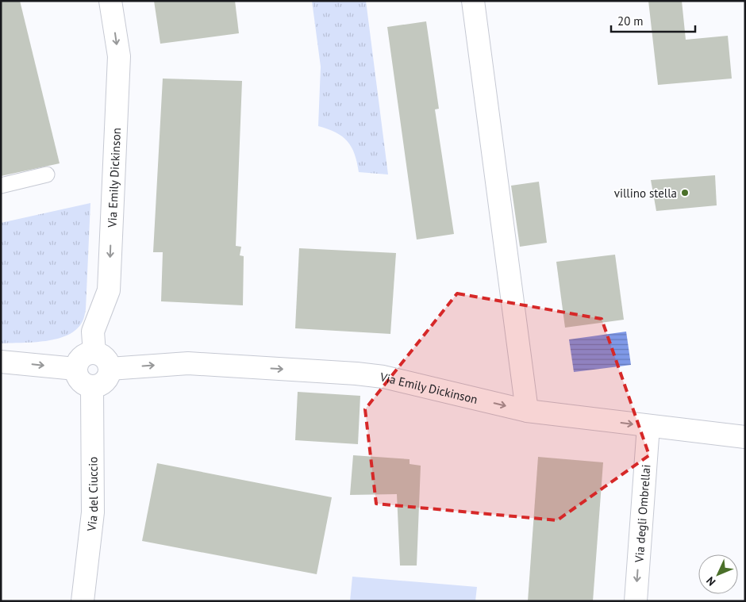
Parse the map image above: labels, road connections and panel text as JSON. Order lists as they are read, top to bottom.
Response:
{
  "streets": {
    "street": ["Via Emily Dickinson", "Via del Ciuccio", "Via degli Ombrellai"]
  },
  "crossings": [
    ["Via Emily Dickinson", "Via del Ciuccio"],
    ["Via Emily Dickinson", "Via degli Ombrellai"]
  ],
  "one_way": ["Via degli Ombrellai"],
  "places": ["villino stella"],
  "scale_bar": "20 m",
  "north": "bottom left"
}
